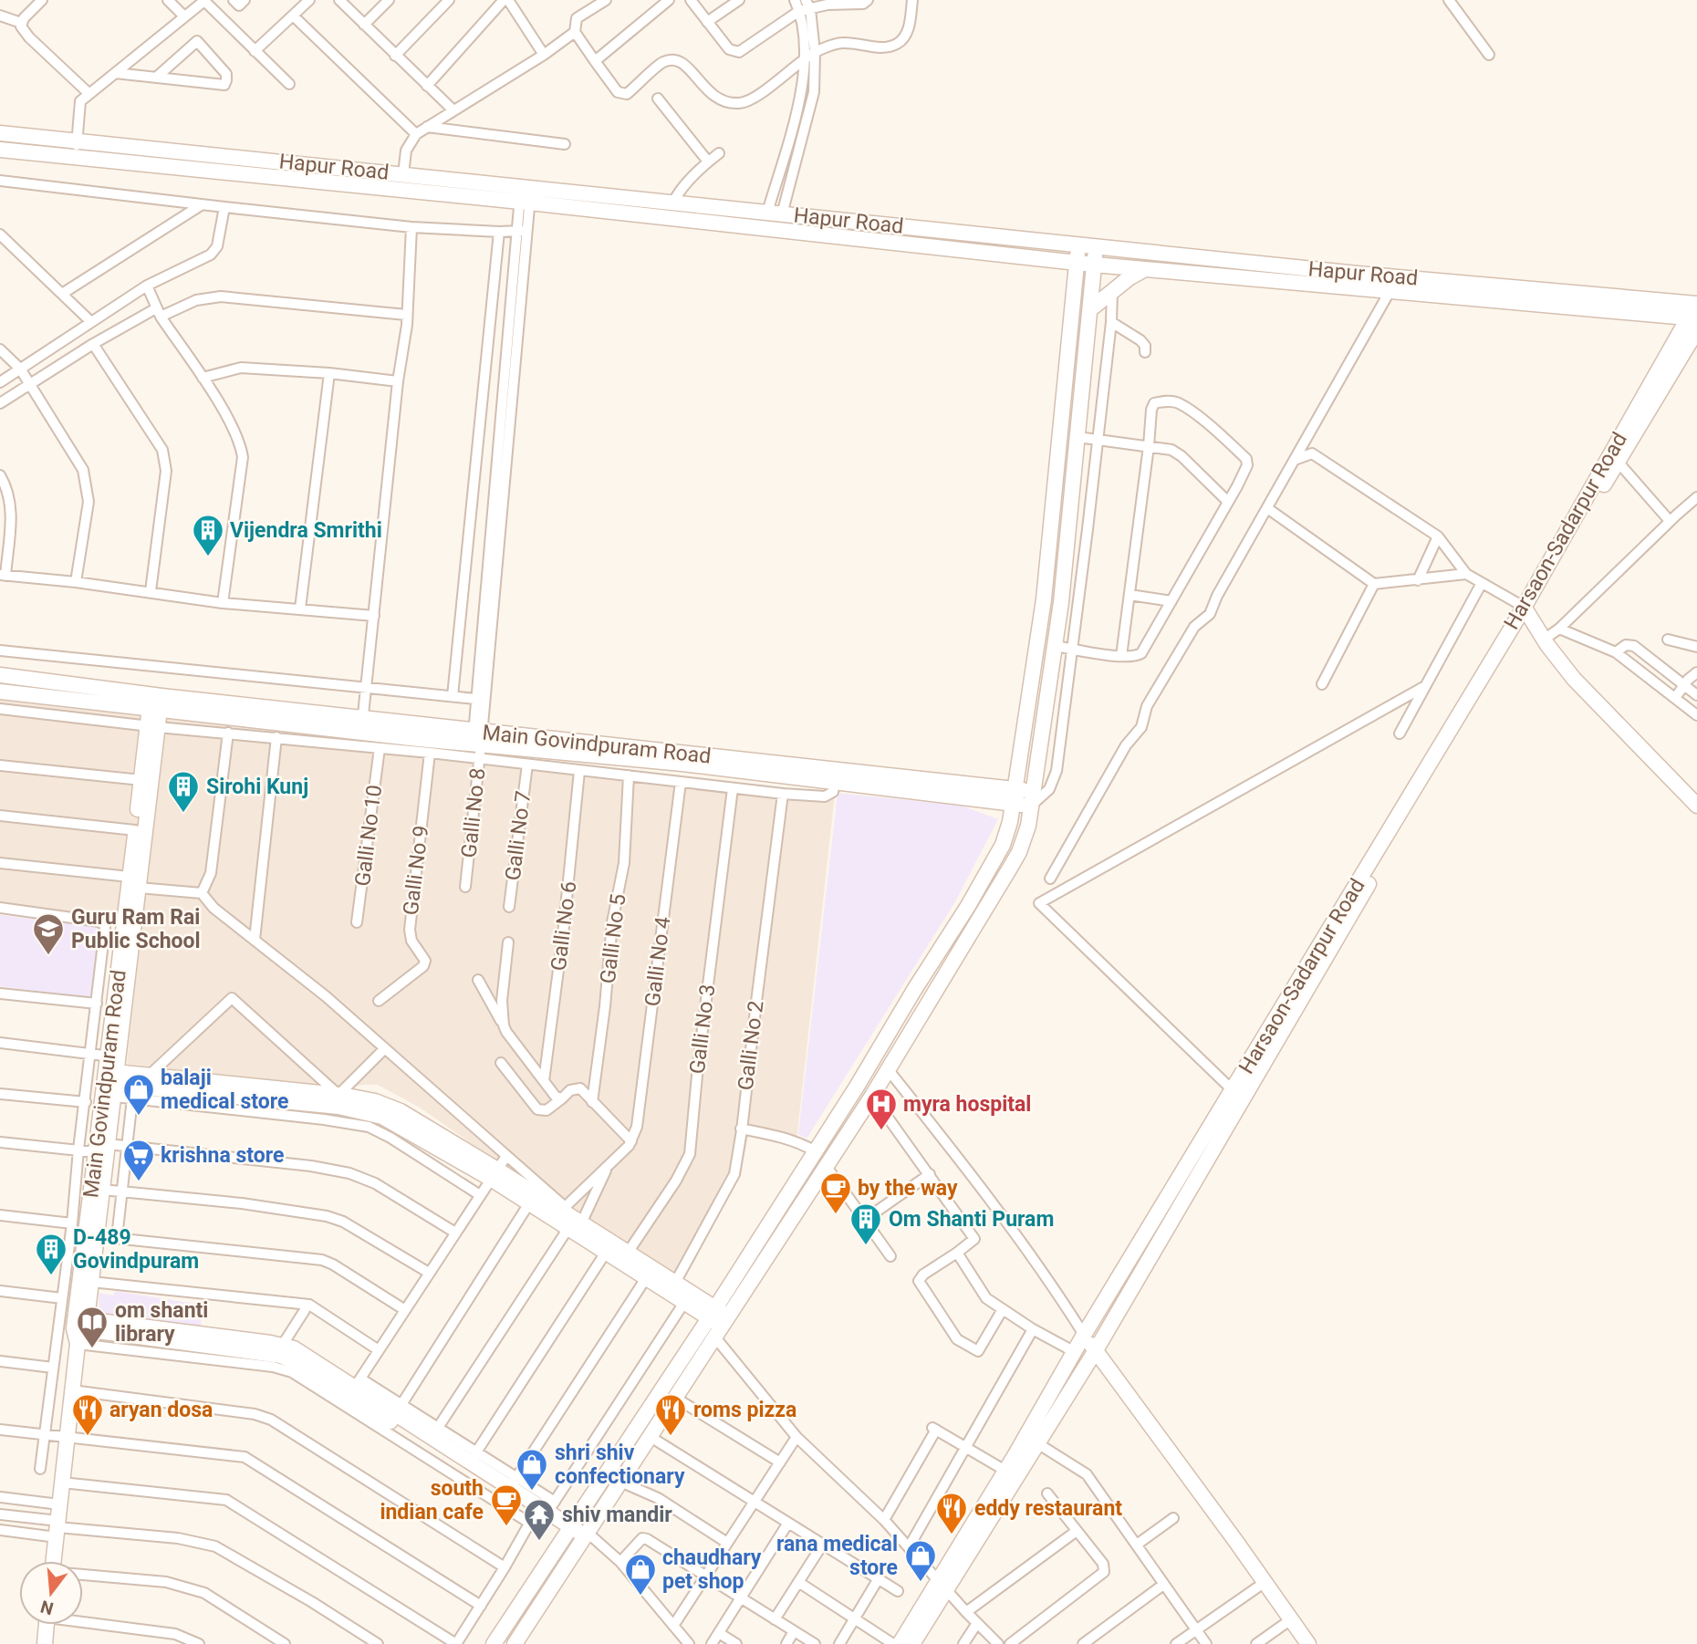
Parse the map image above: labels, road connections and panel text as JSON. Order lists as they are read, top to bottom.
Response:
{
  "streets": {
    "street": [
      "Hapur Road",
      "Harsaon-Sadarpur Road",
      "Main Govindpuram Road",
      "Galli No 8",
      "Galli No 10",
      "Galli No 7",
      "Galli No 9",
      "Galli No 6",
      "Galli No 5",
      "Galli No 4",
      "Galli No 3",
      "Galli No 2"
    ]
  },
  "crossings": [
    ["Hapur Road", "Harsaon-Sadarpur Road"],
    ["Hapur Road", "Galli No 8"],
    ["Main Govindpuram Road", "Galli No 8"]
  ],
  "places": {
    "building": [
      "Vijendra Smrithi",
      "Sirohi Kunj",
      "Om Shanti Puram",
      "D-489 Govindpuram"
    ],
    "school or university": ["Guru Ram Rai Public School"],
    "shop": [
      "balaji medical store",
      "shri shiv confectionary",
      "rana medical store",
      "chaudhary pet shop"
    ],
    "hospital": ["myra hospital"],
    "supermarket": ["krishna store"],
    "cafe": ["by the way", "south indian cafe"],
    "library": ["om shanti library"],
    "restaurant": ["aryan dosa", "roms pizza", "eddy restaurant"],
    "temple": ["shiv mandir"]
  },
  "north": "bottom"
}
